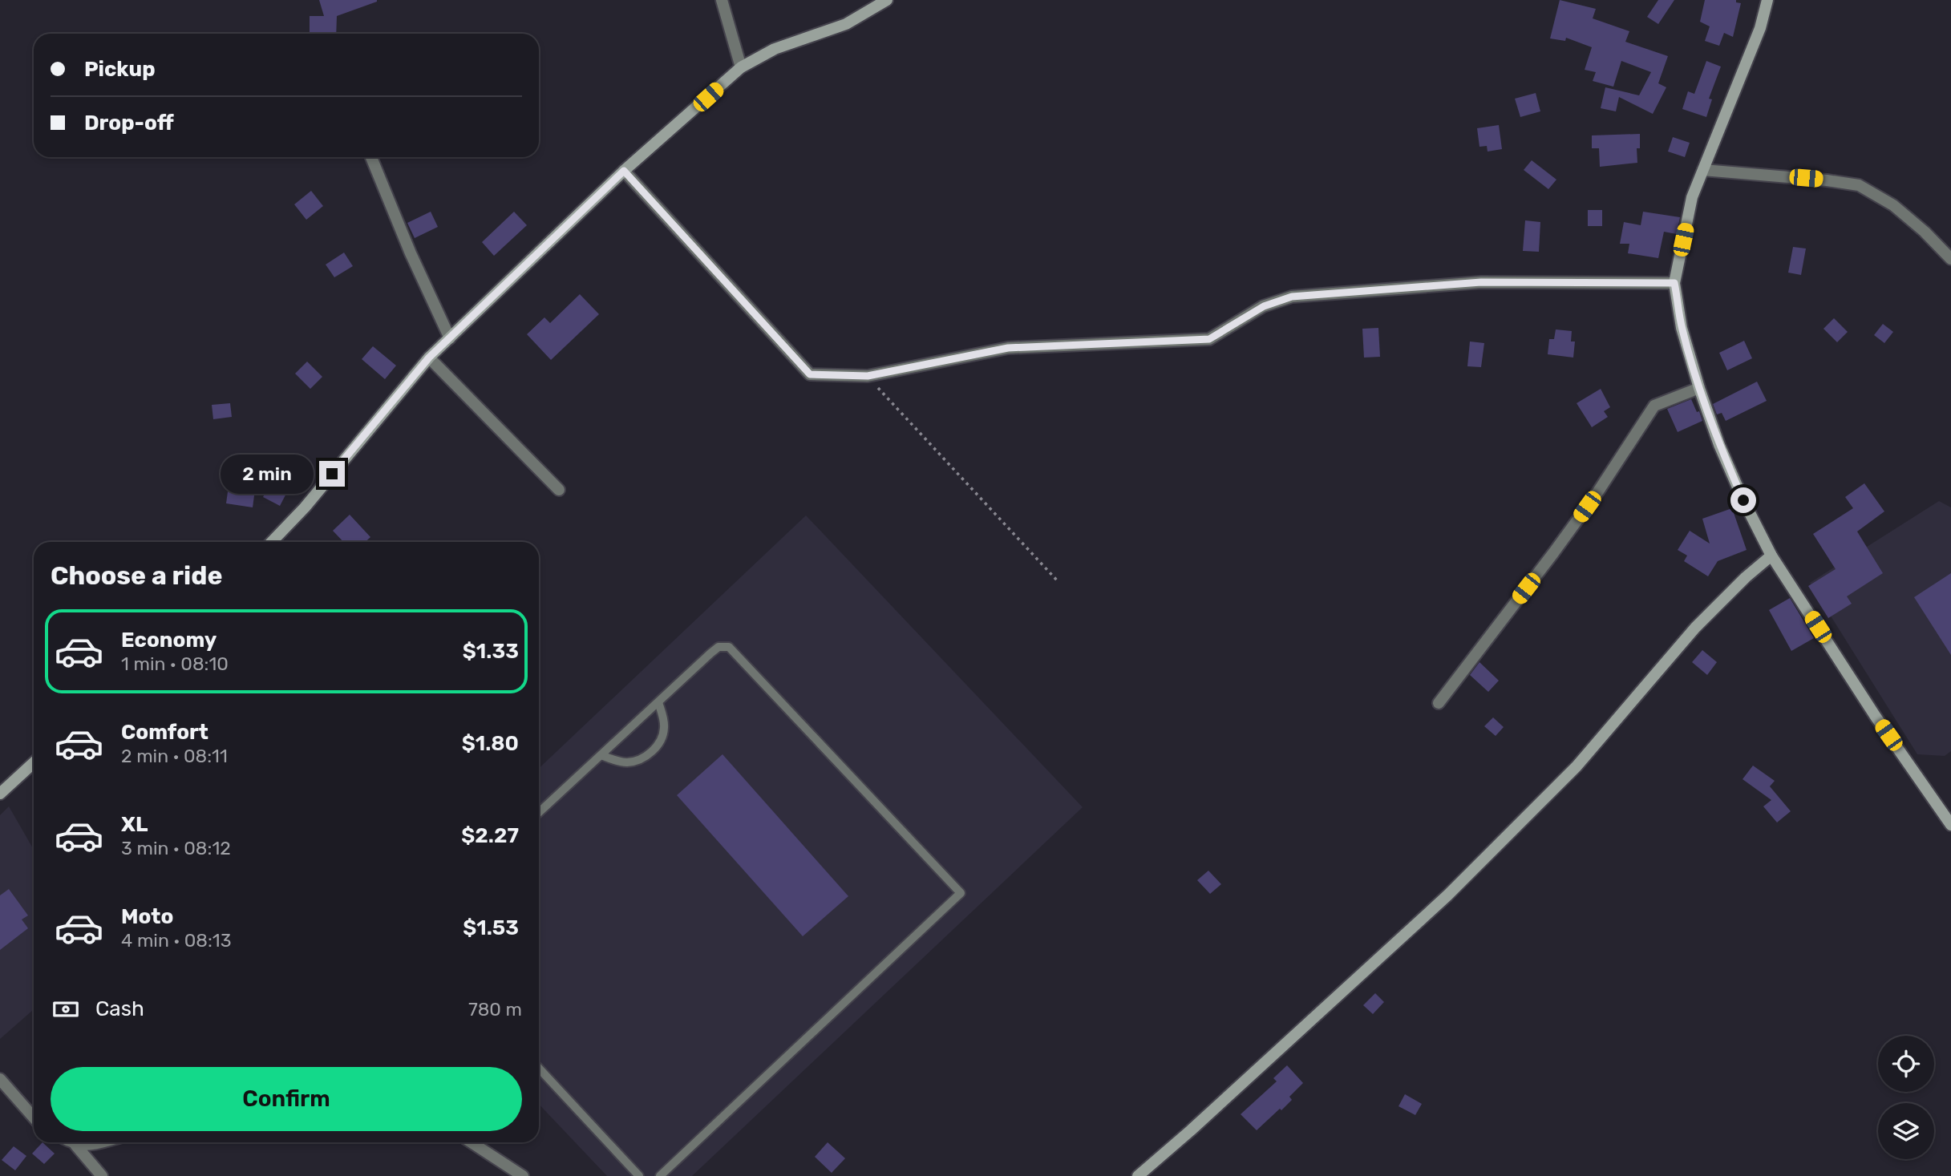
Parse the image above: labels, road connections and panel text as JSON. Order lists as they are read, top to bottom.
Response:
{
  "page": {
    "banner": ["Pickup", "Drop-off"],
    "bubble": "2 min",
    "heading": "Choose a ride",
    "list": [
      {
        "name": "Economy",
        "note": "1 min · 08:10",
        "value": "$1.33"
      },
      {
        "name": "Comfort",
        "note": "2 min · 08:11",
        "value": "$1.80"
      },
      {
        "name": "XL",
        "note": "3 min · 08:12",
        "value": "$2.27"
      },
      {
        "name": "Moto",
        "note": "4 min · 08:13",
        "value": "$1.53"
      }
    ],
    "pay": ["Cash", "780 m"],
    "buttons": "Confirm"
  }
}
